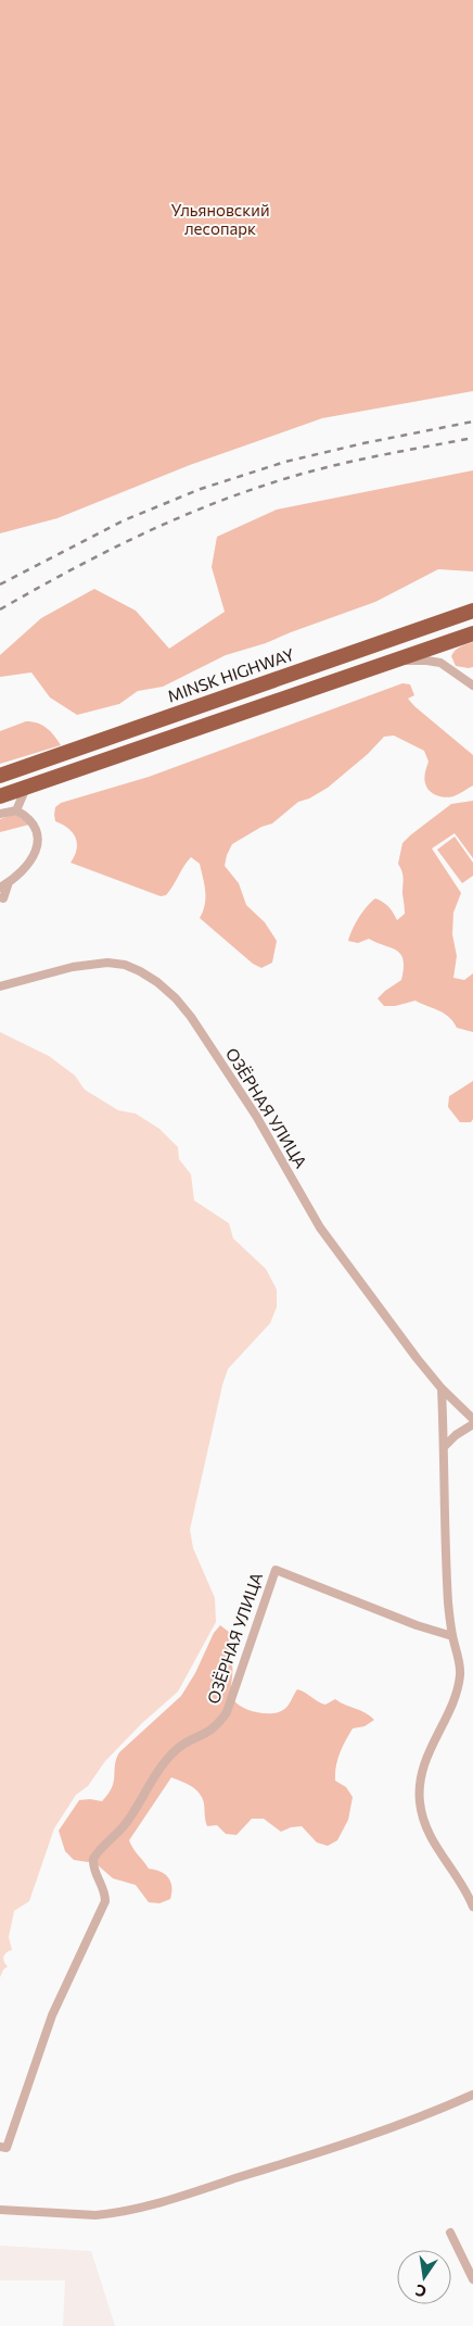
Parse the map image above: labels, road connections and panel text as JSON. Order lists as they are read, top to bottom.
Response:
{
  "streets": {
    "highway": ["MINSK HIGHWAY"],
    "street": ["ОЗЁРНАЯ УЛИЦА"]
  },
  "parks": ["Ульяновский лесопарк"],
  "north": "bottom"
}
